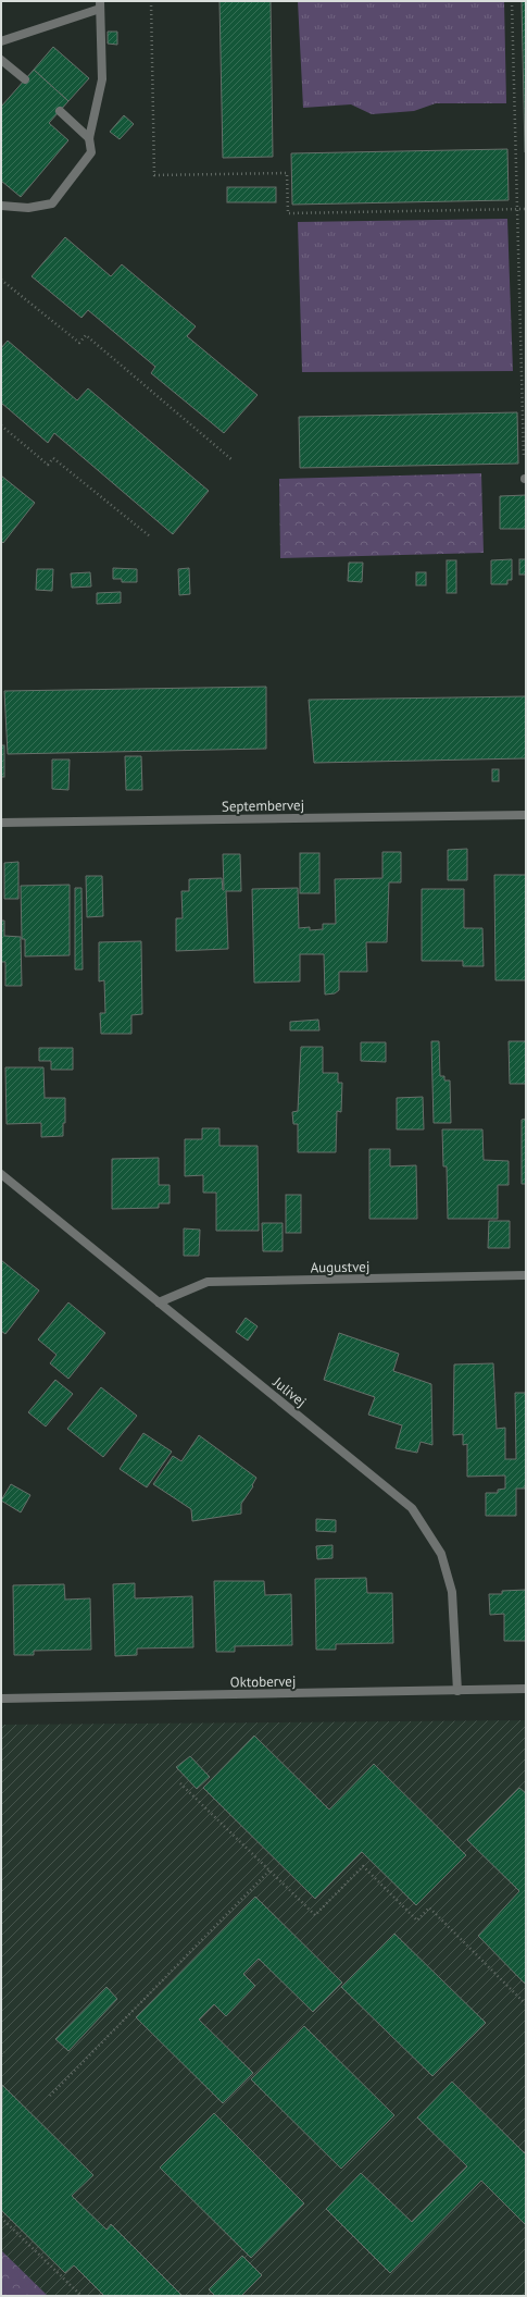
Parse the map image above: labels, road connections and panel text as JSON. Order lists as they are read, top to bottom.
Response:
{
  "streets": {
    "street": [
      "Septembervej",
      "Augustvej",
      "Julivej",
      "Oktobervej"
    ]
  },
  "crossings": [
    ["Augustvej", "Julivej"],
    ["Julivej", "Oktobervej"]
  ]
}
